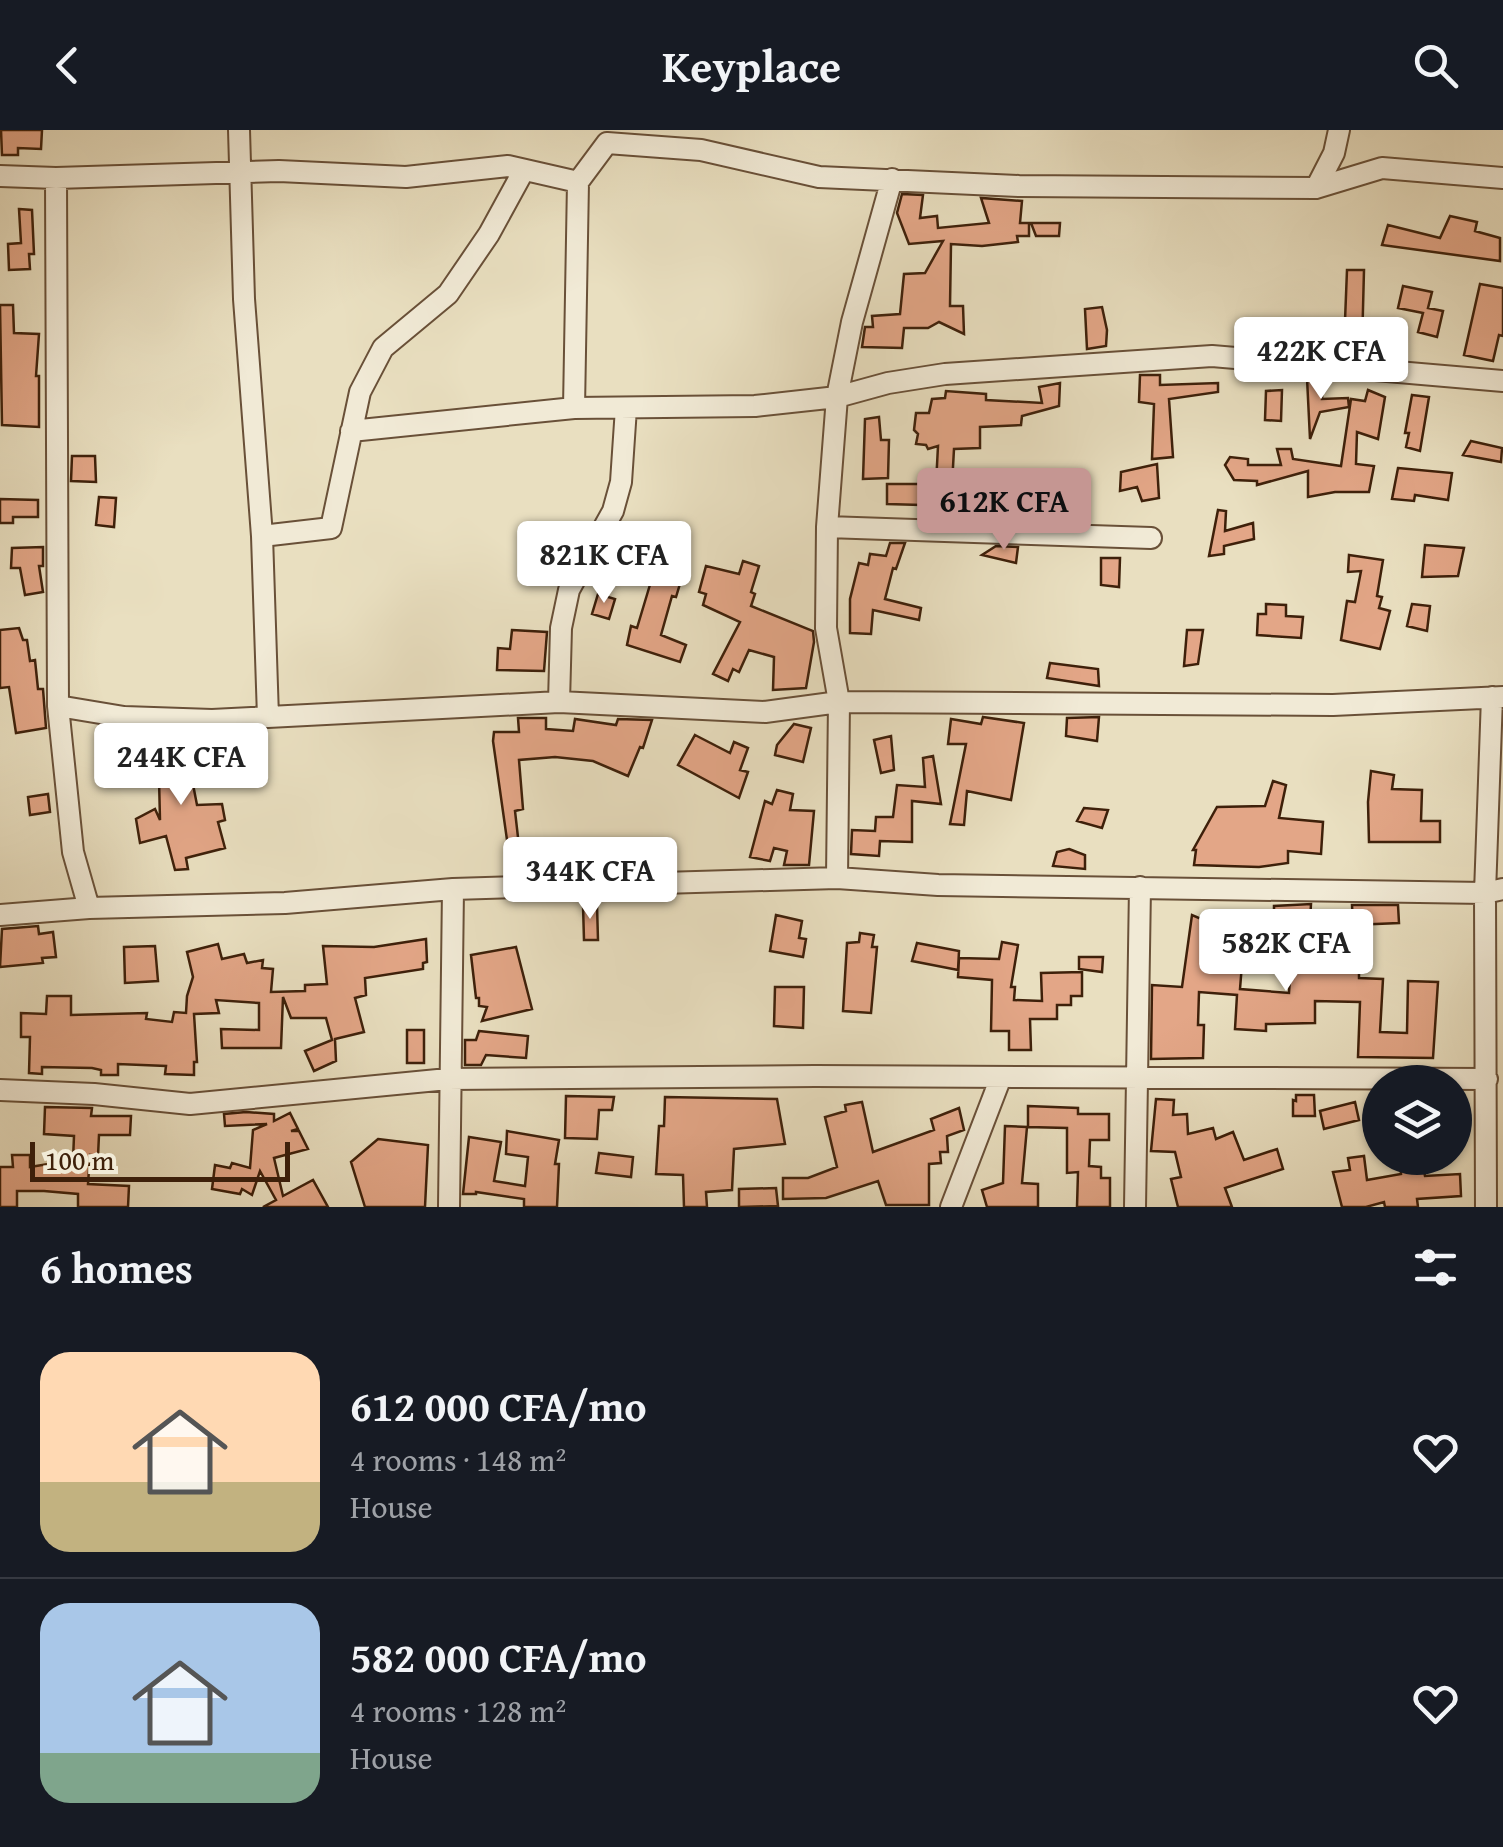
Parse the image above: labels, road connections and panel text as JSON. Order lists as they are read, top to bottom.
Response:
{
  "scale_bar": "100 m",
  "page": {
    "header": "Keyplace",
    "price": [
      "422K CFA",
      "612K CFA",
      "821K CFA",
      "244K CFA",
      "344K CFA",
      "582K CFA"
    ],
    "scale": "100 m",
    "heading": "6 homes",
    "list": [
      {
        "name": "612 000 CFA/mo",
        "note": "4 rooms · 148 m² · House"
      },
      {
        "name": "582 000 CFA/mo",
        "note": "4 rooms · 128 m² · House"
      }
    ]
  }
}
